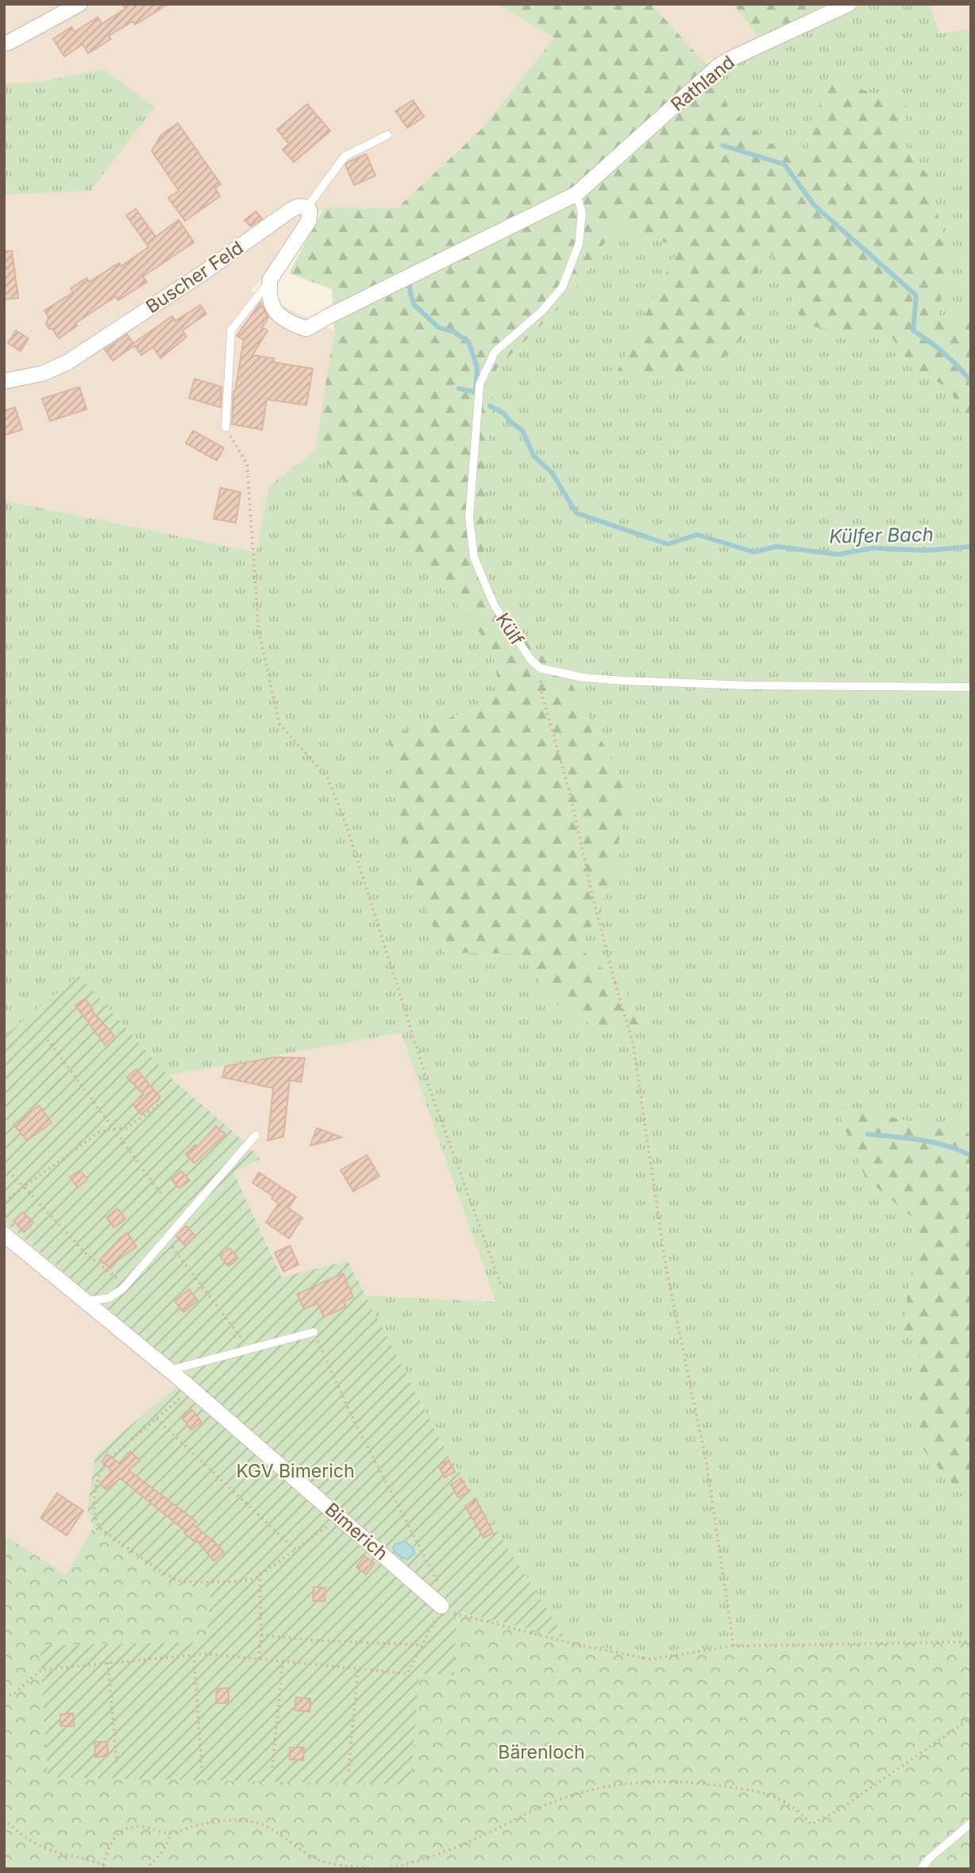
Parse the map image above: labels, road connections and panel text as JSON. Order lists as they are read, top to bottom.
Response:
{
  "streets": {
    "street": ["Rathland", "Buscher Feld", "Bimerich"],
    "lane": ["Külf"]
  },
  "crossings": [
    ["Rathland", "Külf"]
  ],
  "water": ["Külfer Bach"],
  "parks": ["KGV Bimerich", "Bärenloch"]
}
